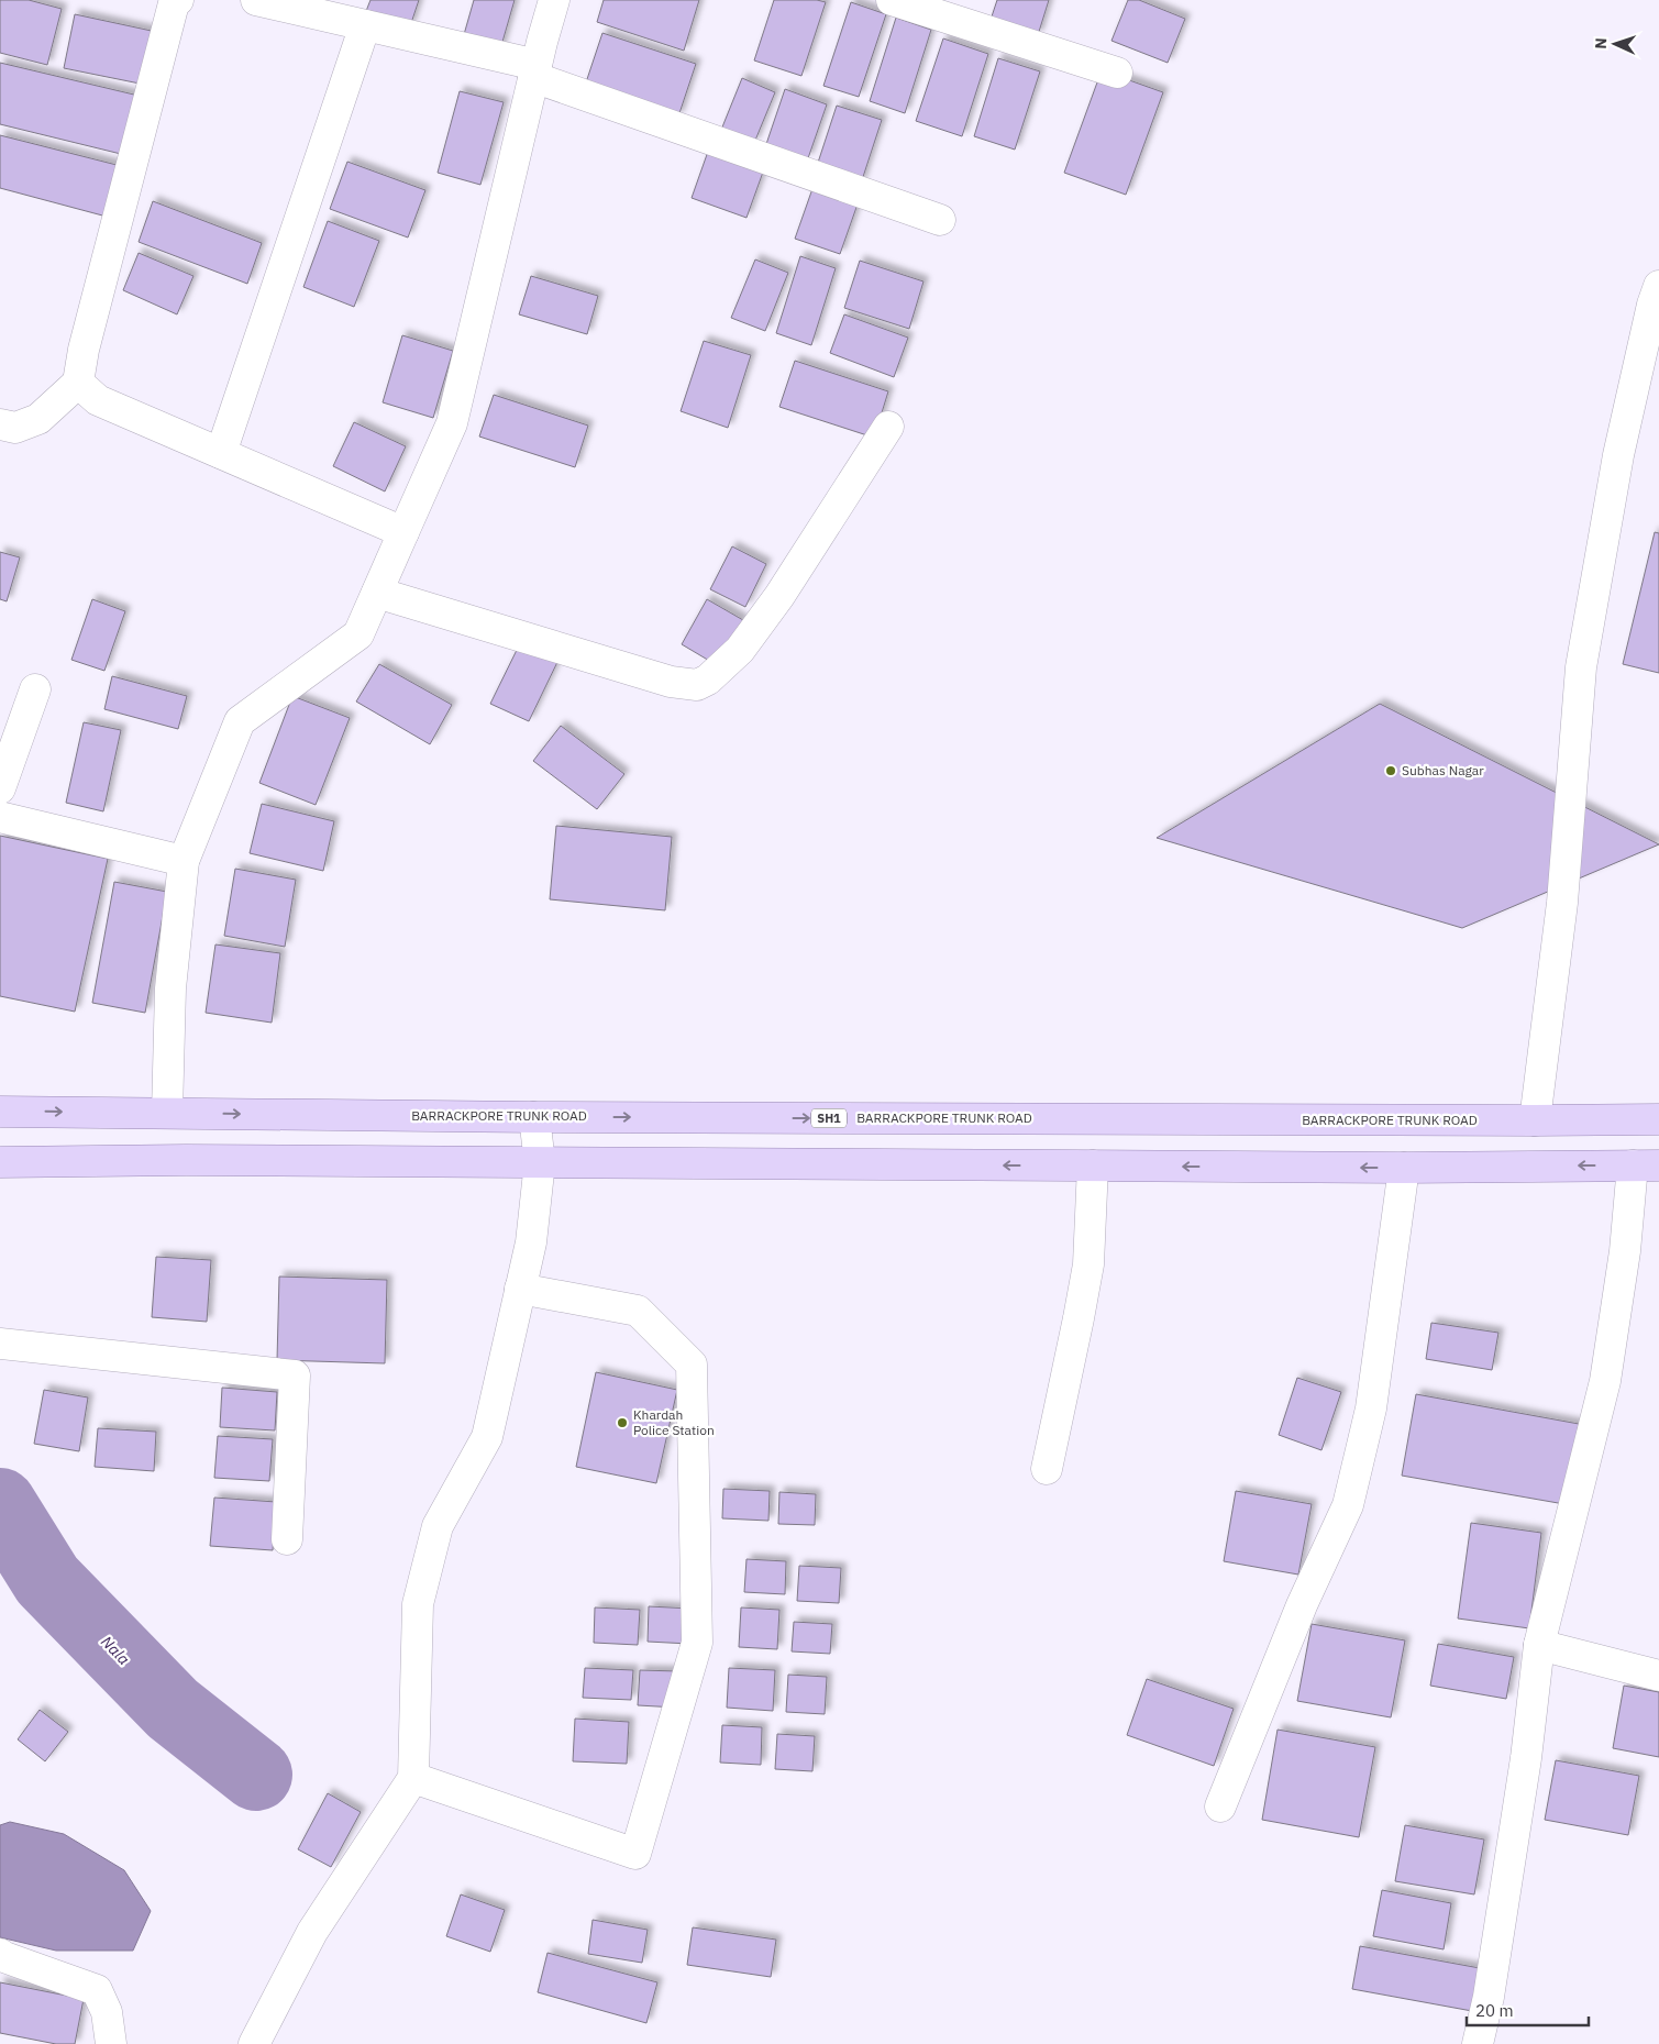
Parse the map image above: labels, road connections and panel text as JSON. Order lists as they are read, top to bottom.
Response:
{
  "streets": {
    "main road": ["BARRACKPORE TRUNK ROAD", "SH1"]
  },
  "water": ["Nala"],
  "places": ["Subhas Nagar", "Khardah Police Station"],
  "scale_bar": "20 m",
  "north": "left"
}
